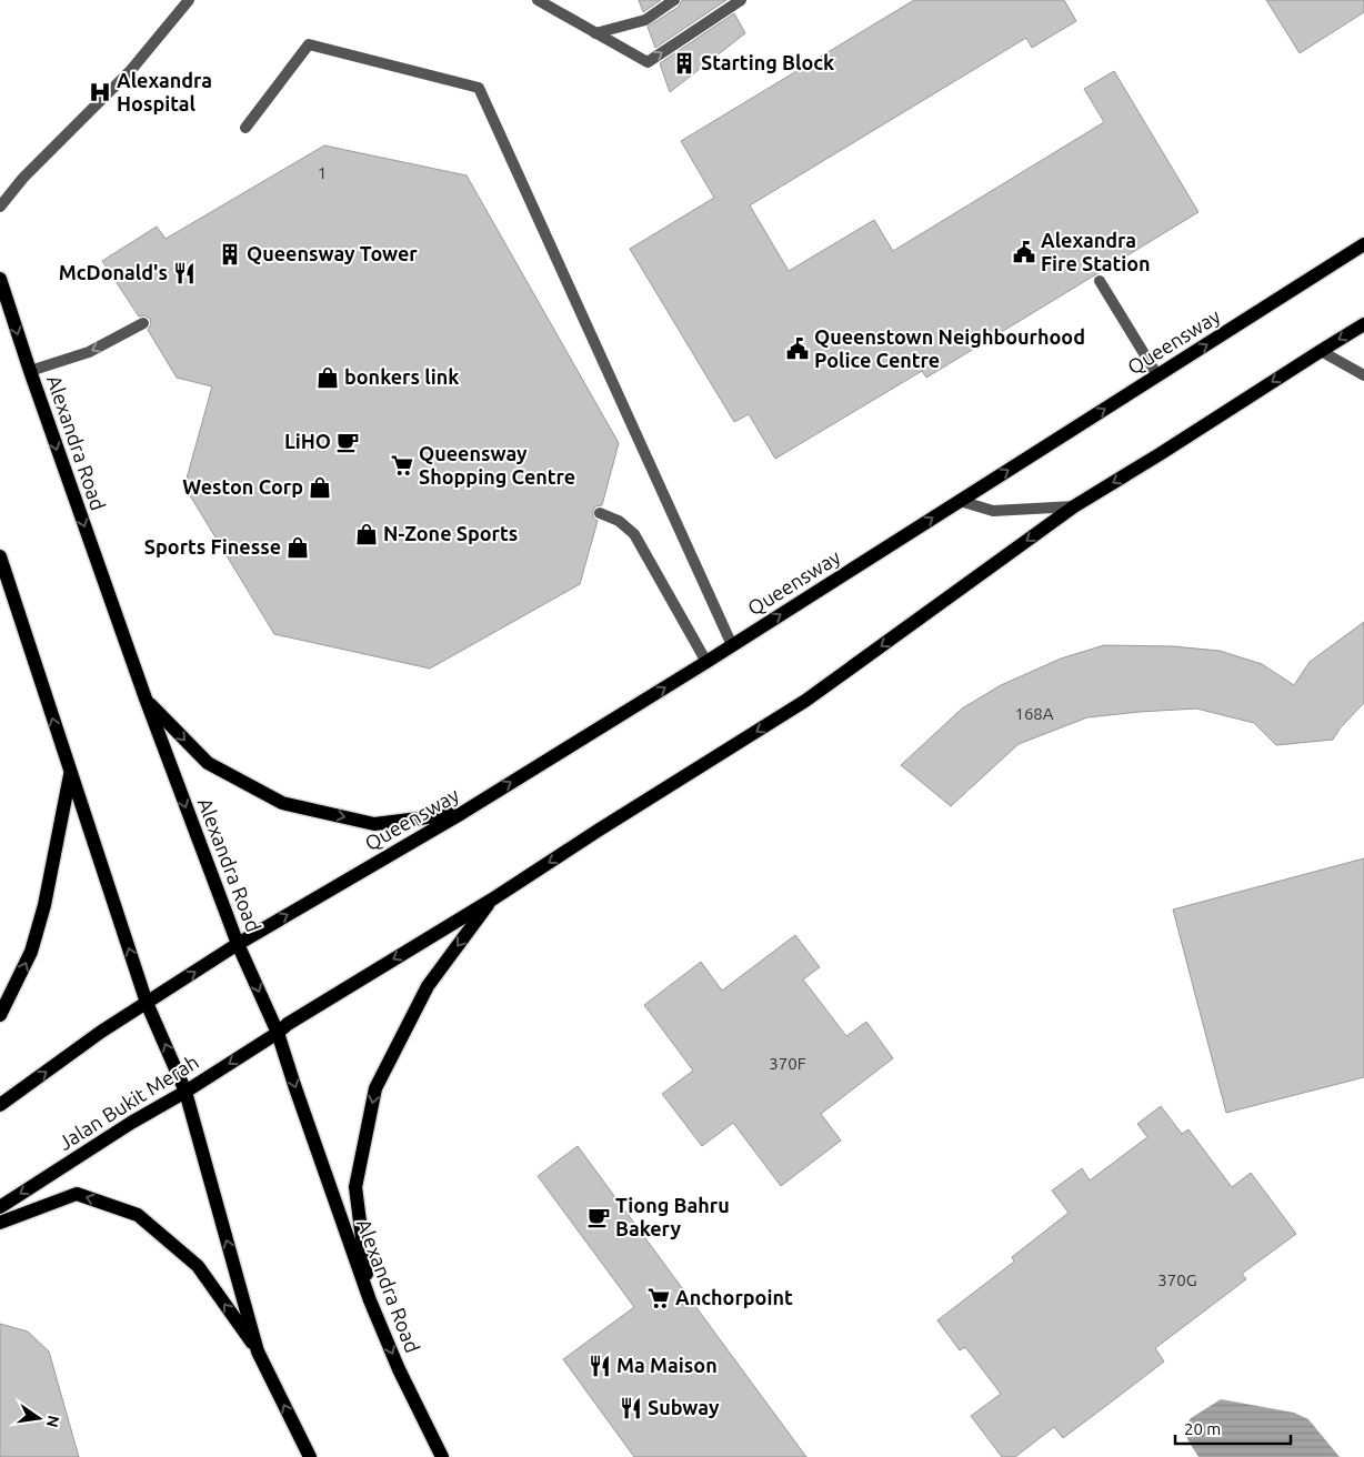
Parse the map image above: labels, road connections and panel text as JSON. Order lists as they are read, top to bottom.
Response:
{
  "streets": {
    "main road": ["Queensway", "Alexandra Road", "Jalan Bukit Merah"]
  },
  "crossings": [
    ["Queensway", "Alexandra Road"],
    ["Alexandra Road", "Jalan Bukit Merah"]
  ],
  "places": {
    "building": ["Starting Block", "Queensway Tower"],
    "hospital": ["Alexandra Hospital"],
    "public building": ["Alexandra Fire Station", "Queenstown Neighbourhood Police Centre"],
    "restaurant": ["McDonald's", "Ma Maison", "Subway"],
    "shop": [
      "bonkers link",
      "Weston Corp",
      "N-Zone Sports",
      "Sports Finesse"
    ],
    "cafe": ["LiHO", "Tiong Bahru Bakery"],
    "supermarket": ["Queensway Shopping Centre", "Anchorpoint"]
  },
  "house_numbers": [
    "1",
    "168A",
    "370F",
    "370G"
  ],
  "scale_bar": "20 m",
  "north": "right"
}
